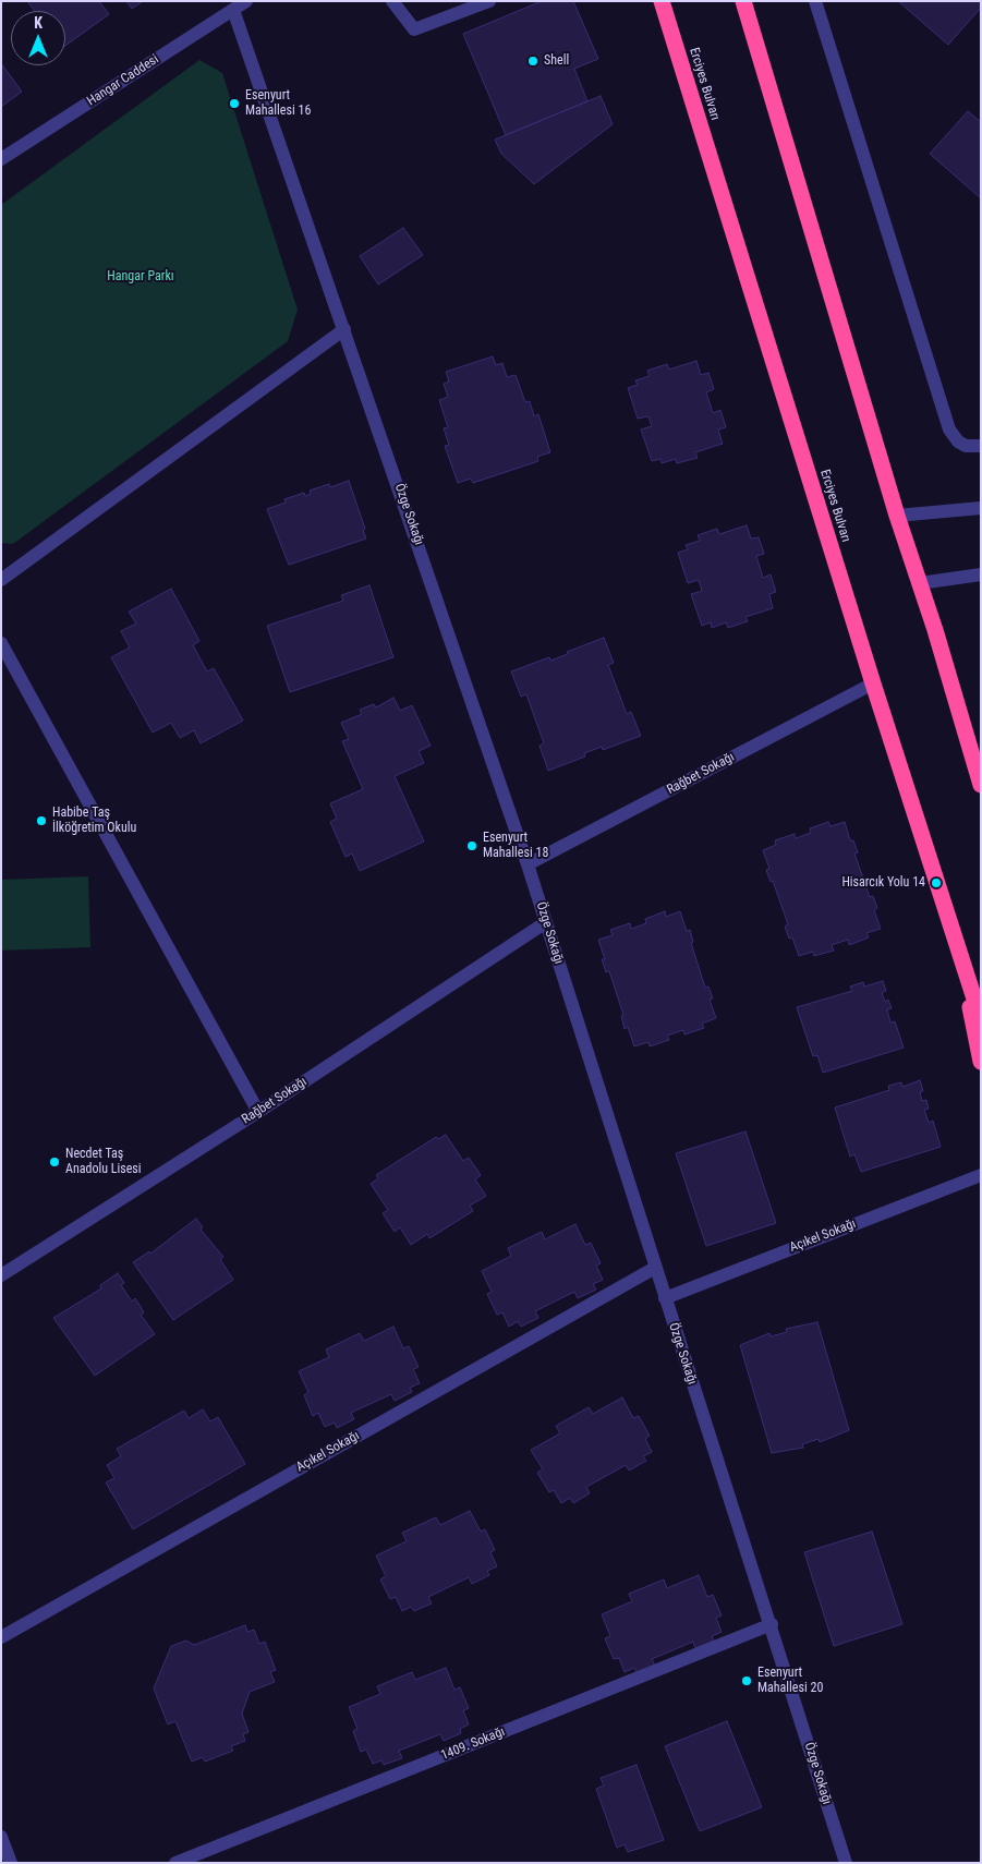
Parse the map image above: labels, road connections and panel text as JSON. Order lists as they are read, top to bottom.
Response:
{
  "streets": {
    "highway": ["Erciyes Bulvarı"],
    "street": [
      "Hangar Caddesi",
      "Özge Sokağı",
      "Rağbet Sokağı",
      "Açıkel Sokağı",
      "1409. Sokağı"
    ]
  },
  "crossings": [
    ["Hangar Caddesi", "Özge Sokağı"],
    ["Erciyes Bulvarı", "Rağbet Sokağı"],
    ["Özge Sokağı", "Rağbet Sokağı"],
    ["Özge Sokağı", "Açıkel Sokağı"],
    ["Özge Sokağı", "1409. Sokağı"]
  ],
  "parks": ["Hangar Parkı"],
  "places": [
    "Shell",
    "Esenyurt Mahallesi 16",
    "Habibe Taş İlköğretim Okulu",
    "Esenyurt Mahallesi 18",
    "Hisarcık Yolu 14",
    "Necdet Taş Anadolu Lisesi",
    "Esenyurt Mahallesi 20"
  ],
  "north": "top"
}
